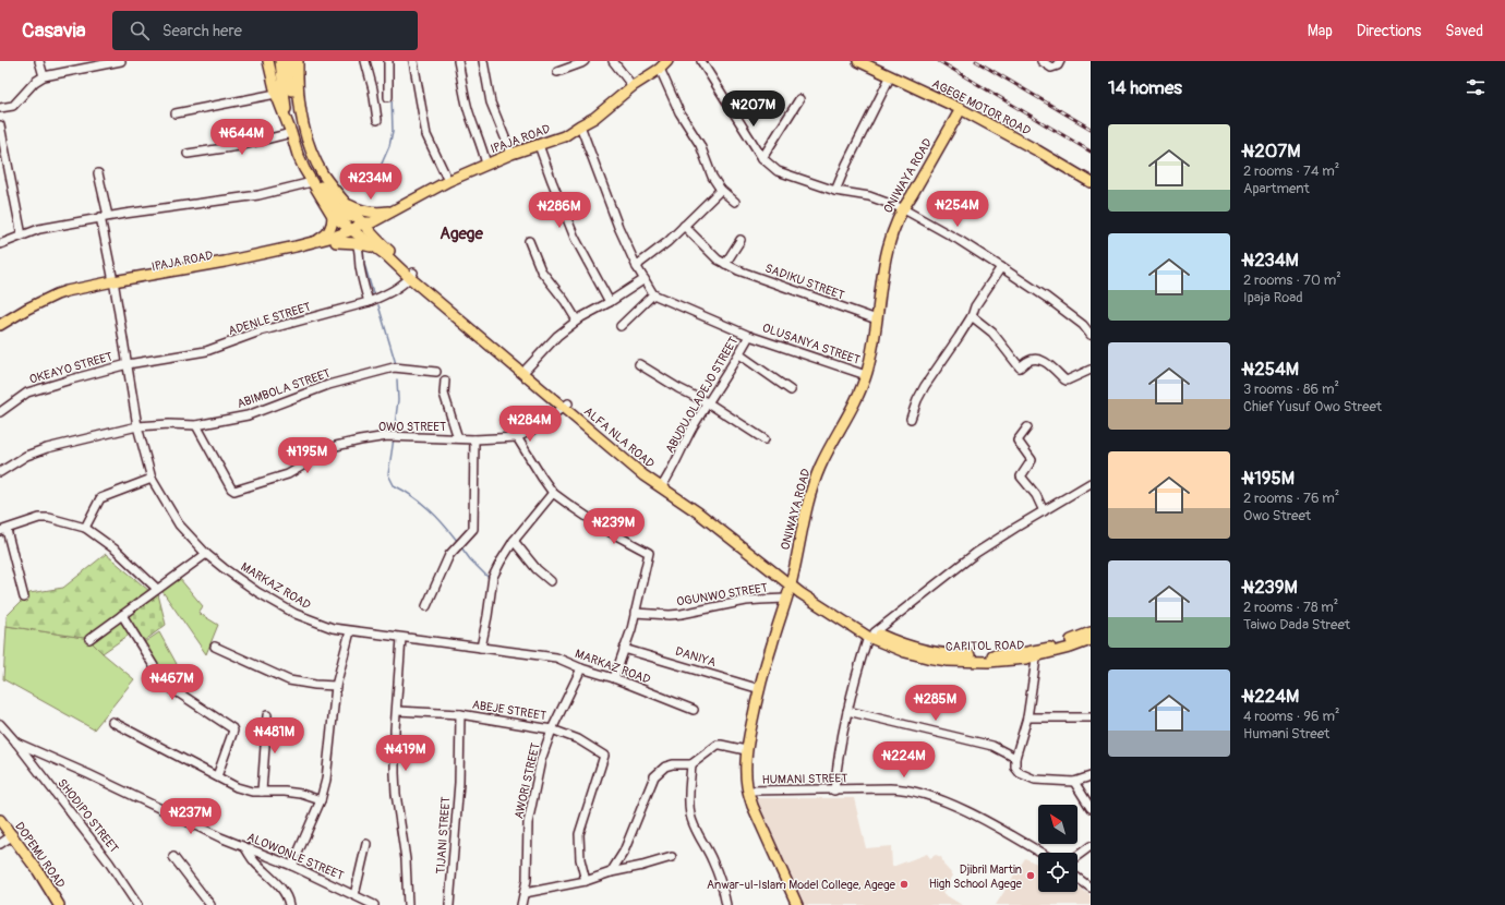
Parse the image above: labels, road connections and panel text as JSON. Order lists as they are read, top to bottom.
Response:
{
  "streets": {
    "main road": [
      "AGEGE MOTOR ROAD",
      "IPAJA ROAD",
      "ONIWAYA ROAD",
      "ALFA NLA ROAD",
      "CAPITOL ROAD",
      "DOPEMU ROAD"
    ],
    "street": [
      "SADIKU STREET",
      "ADENLE STREET",
      "OLUSANYA STREET",
      "OKEAYO STREET",
      "ABIMBOLA STREET",
      "ABUDU OLADEJO STREET",
      "OWO STREET",
      "MARKAZ ROAD",
      "OGUNWO STREET",
      "DANIYA",
      "ABEJE STREET",
      "HUMANI STREET",
      "AWORI STREET",
      "SHODIPO STREET",
      "TIJANI STREET",
      "ALOWONLE STREET"
    ]
  },
  "crossings": [
    ["AGEGE MOTOR ROAD", "ONIWAYA ROAD"],
    ["IPAJA ROAD", "ALFA NLA ROAD"],
    ["IPAJA ROAD", "MARKAZ ROAD"],
    ["ONIWAYA ROAD", "SADIKU STREET"],
    ["ONIWAYA ROAD", "OLUSANYA STREET"],
    ["ONIWAYA ROAD", "ALFA NLA ROAD"],
    ["ONIWAYA ROAD", "OGUNWO STREET"],
    ["ONIWAYA ROAD", "CAPITOL ROAD"],
    ["ONIWAYA ROAD", "DANIYA"],
    ["ONIWAYA ROAD", "HUMANI STREET"],
    ["ADENLE STREET", "OKEAYO STREET"],
    ["ADENLE STREET", "ALFA NLA ROAD"],
    ["ADENLE STREET", "MARKAZ ROAD"],
    ["OLUSANYA STREET", "ABUDU OLADEJO STREET"],
    ["OKEAYO STREET", "MARKAZ ROAD"],
    ["ABIMBOLA STREET", "OWO STREET"],
    ["ABIMBOLA STREET", "MARKAZ ROAD"],
    ["ABUDU OLADEJO STREET", "ALFA NLA ROAD"],
    ["OWO STREET", "ALFA NLA ROAD"],
    ["ALFA NLA ROAD", "CAPITOL ROAD"],
    ["MARKAZ ROAD", "AWORI STREET"],
    ["ABEJE STREET", "AWORI STREET"],
    ["ABEJE STREET", "TIJANI STREET"],
    ["SHODIPO STREET", "ALOWONLE STREET"]
  ],
  "districts": ["Agege"],
  "places": ["Djibril Martin High School Agege", "Anwar-ul-Islam Model College, Agege"],
  "north": "top left",
  "page": {
    "header": "Casavia",
    "search": "Search here",
    "nav": ["Map", "Directions", "Saved"],
    "heading": "14 homes",
    "price": [
      "₦207M",
      "₦644M",
      "₦234M",
      "₦254M",
      "₦286M",
      "₦284M",
      "₦195M",
      "₦239M",
      "₦467M",
      "₦285M",
      "₦481M",
      "₦419M",
      "₦224M",
      "₦237M"
    ],
    "list": [
      {
        "name": "₦207M",
        "note": "2 rooms · 74 m² · Apartment"
      },
      {
        "name": "₦234M",
        "note": "2 rooms · 70 m² · Ipaja Road"
      },
      {
        "name": "₦254M",
        "note": "3 rooms · 86 m² · Chief Yusuf Owo Street"
      },
      {
        "name": "₦195M",
        "note": "2 rooms · 76 m² · Owo Street"
      },
      {
        "name": "₦239M",
        "note": "2 rooms · 78 m² · Taiwo Dada Street"
      },
      {
        "name": "₦224M",
        "note": "4 rooms · 96 m² · Humani Street"
      }
    ]
  }
}
